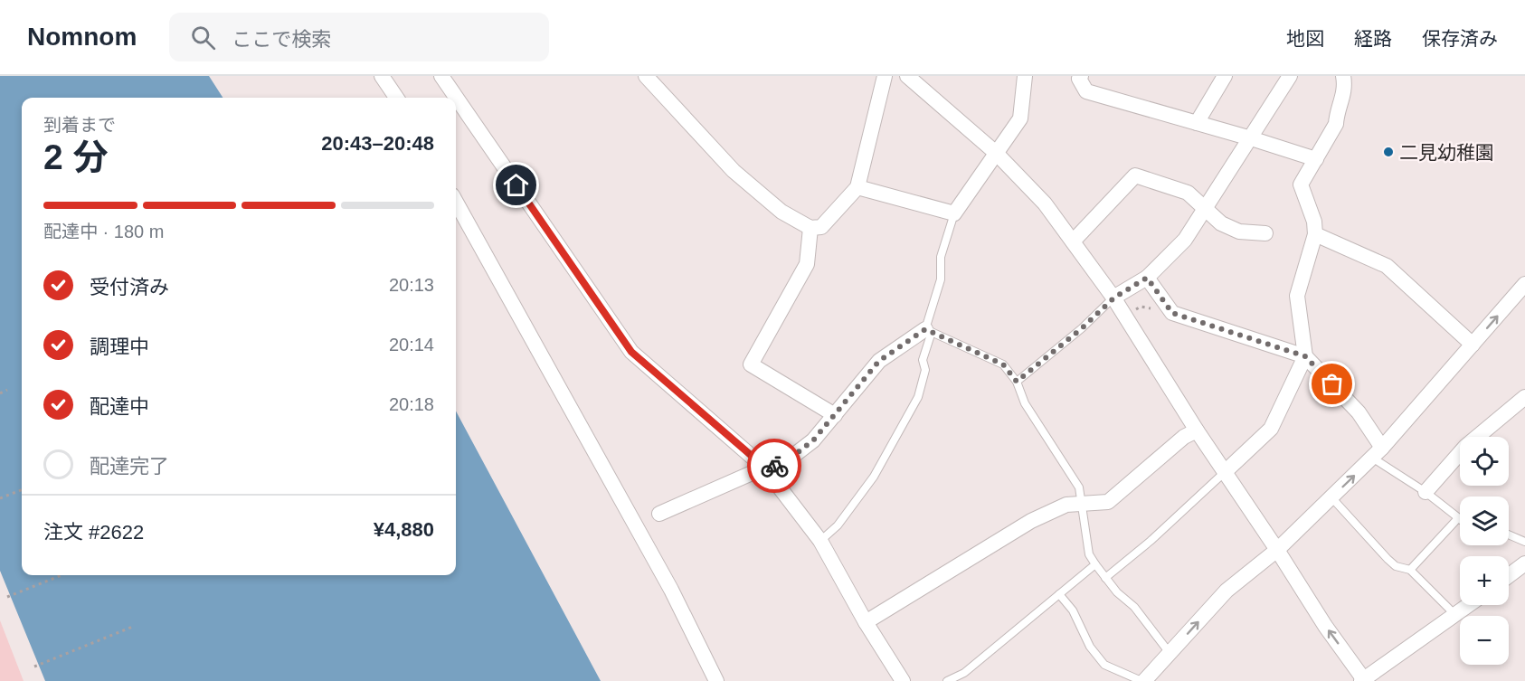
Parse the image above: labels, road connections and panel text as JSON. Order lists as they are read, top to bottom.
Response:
{
  "places": ["二見幼稚園"],
  "page": {
    "header": "Nomnom",
    "search": "ここで検索",
    "nav": ["地図", "経路", "保存済み"],
    "heading": ["2 分", "到着まで", "20:43–20:48"],
    "panel": ["注文 #2622", "¥4,880"],
    "bar": "配達中 · 180 m",
    "list": [
      ["受付済み", "20:13"],
      ["調理中", "20:14"],
      ["配達中", "20:18"],
      "配達完了"
    ],
    "map_buttons": ["+", "−"]
  }
}
